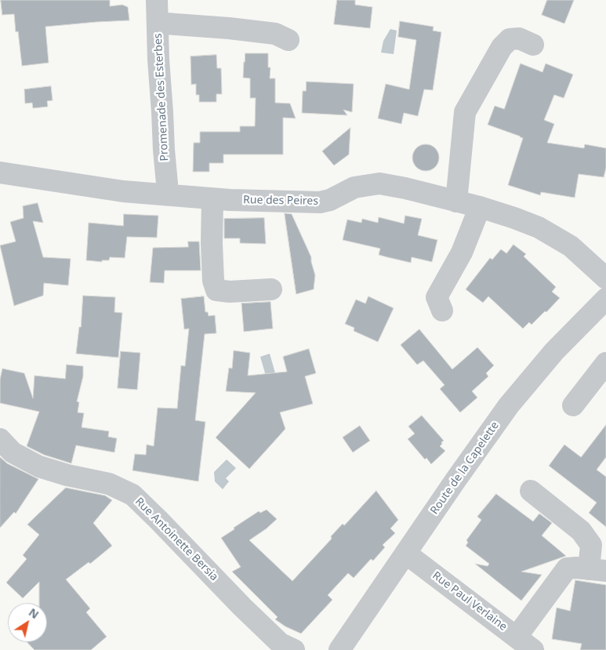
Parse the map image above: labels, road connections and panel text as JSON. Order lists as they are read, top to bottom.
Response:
{
  "streets": {
    "street": [
      "Promenade des Esterbes",
      "Rue des Peires",
      "Route de la Capelette",
      "Rue Antoinette Bersia",
      "Rue Paul Verlaine"
    ]
  },
  "crossings": [
    ["Promenade des Esterbes", "Rue des Peires"],
    ["Route de la Capelette", "Rue Paul Verlaine"]
  ],
  "north": "top right"
}
